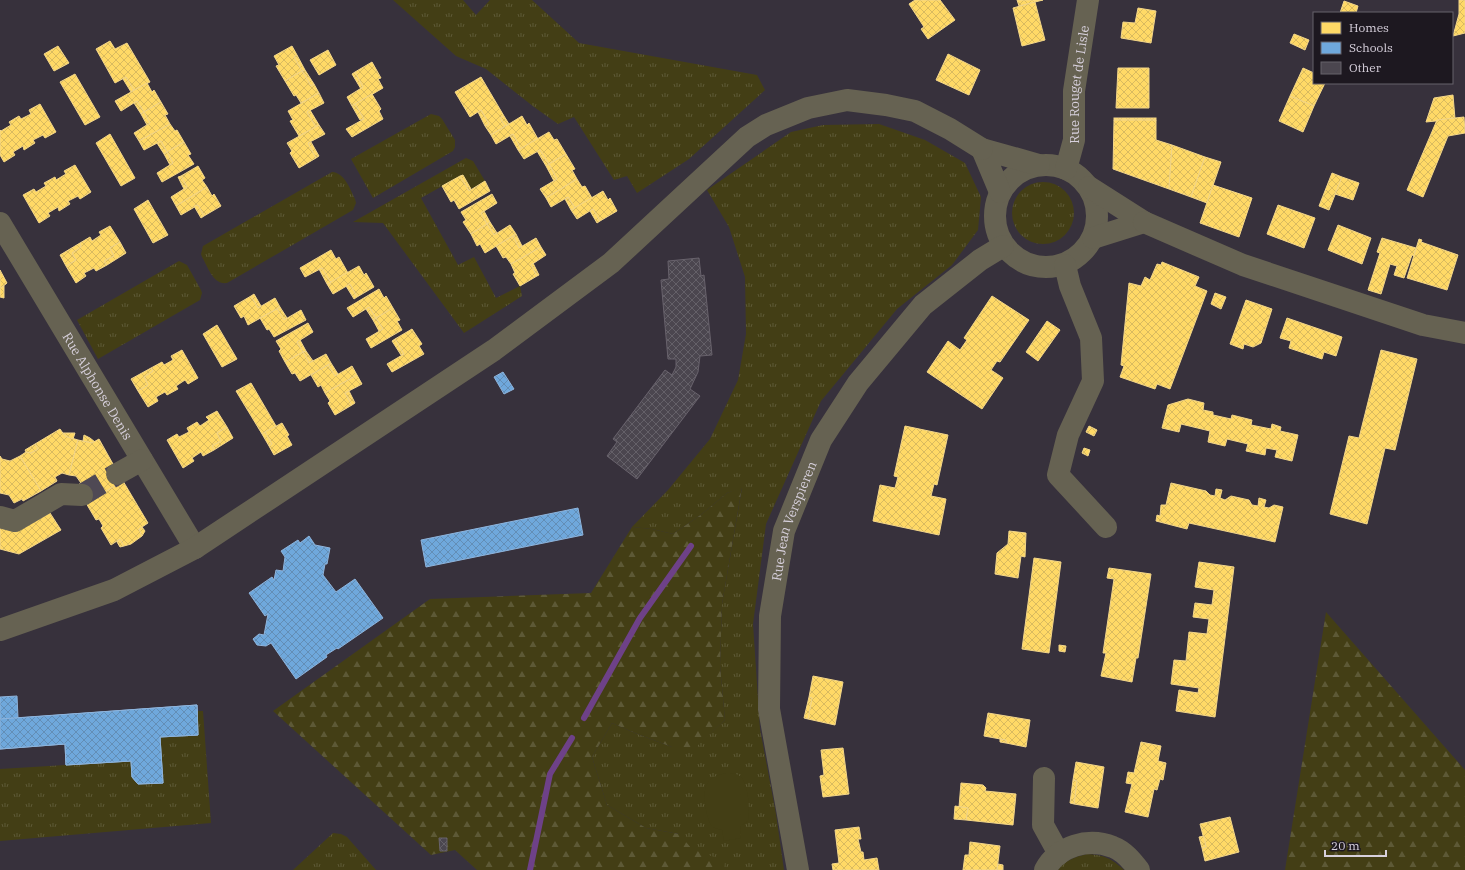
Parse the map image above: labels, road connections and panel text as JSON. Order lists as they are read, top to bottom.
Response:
{
  "streets": {
    "street": ["Rue Rouget de Lisle", "Rue Alphonse Denis", "Rue Jean Verspieren"]
  },
  "crossings": [
    ["Rue Rouget de Lisle", "Rue Jean Verspieren"]
  ],
  "legend": ["Homes", "Schools", "Other"],
  "scale_bar": "20 m"
}
